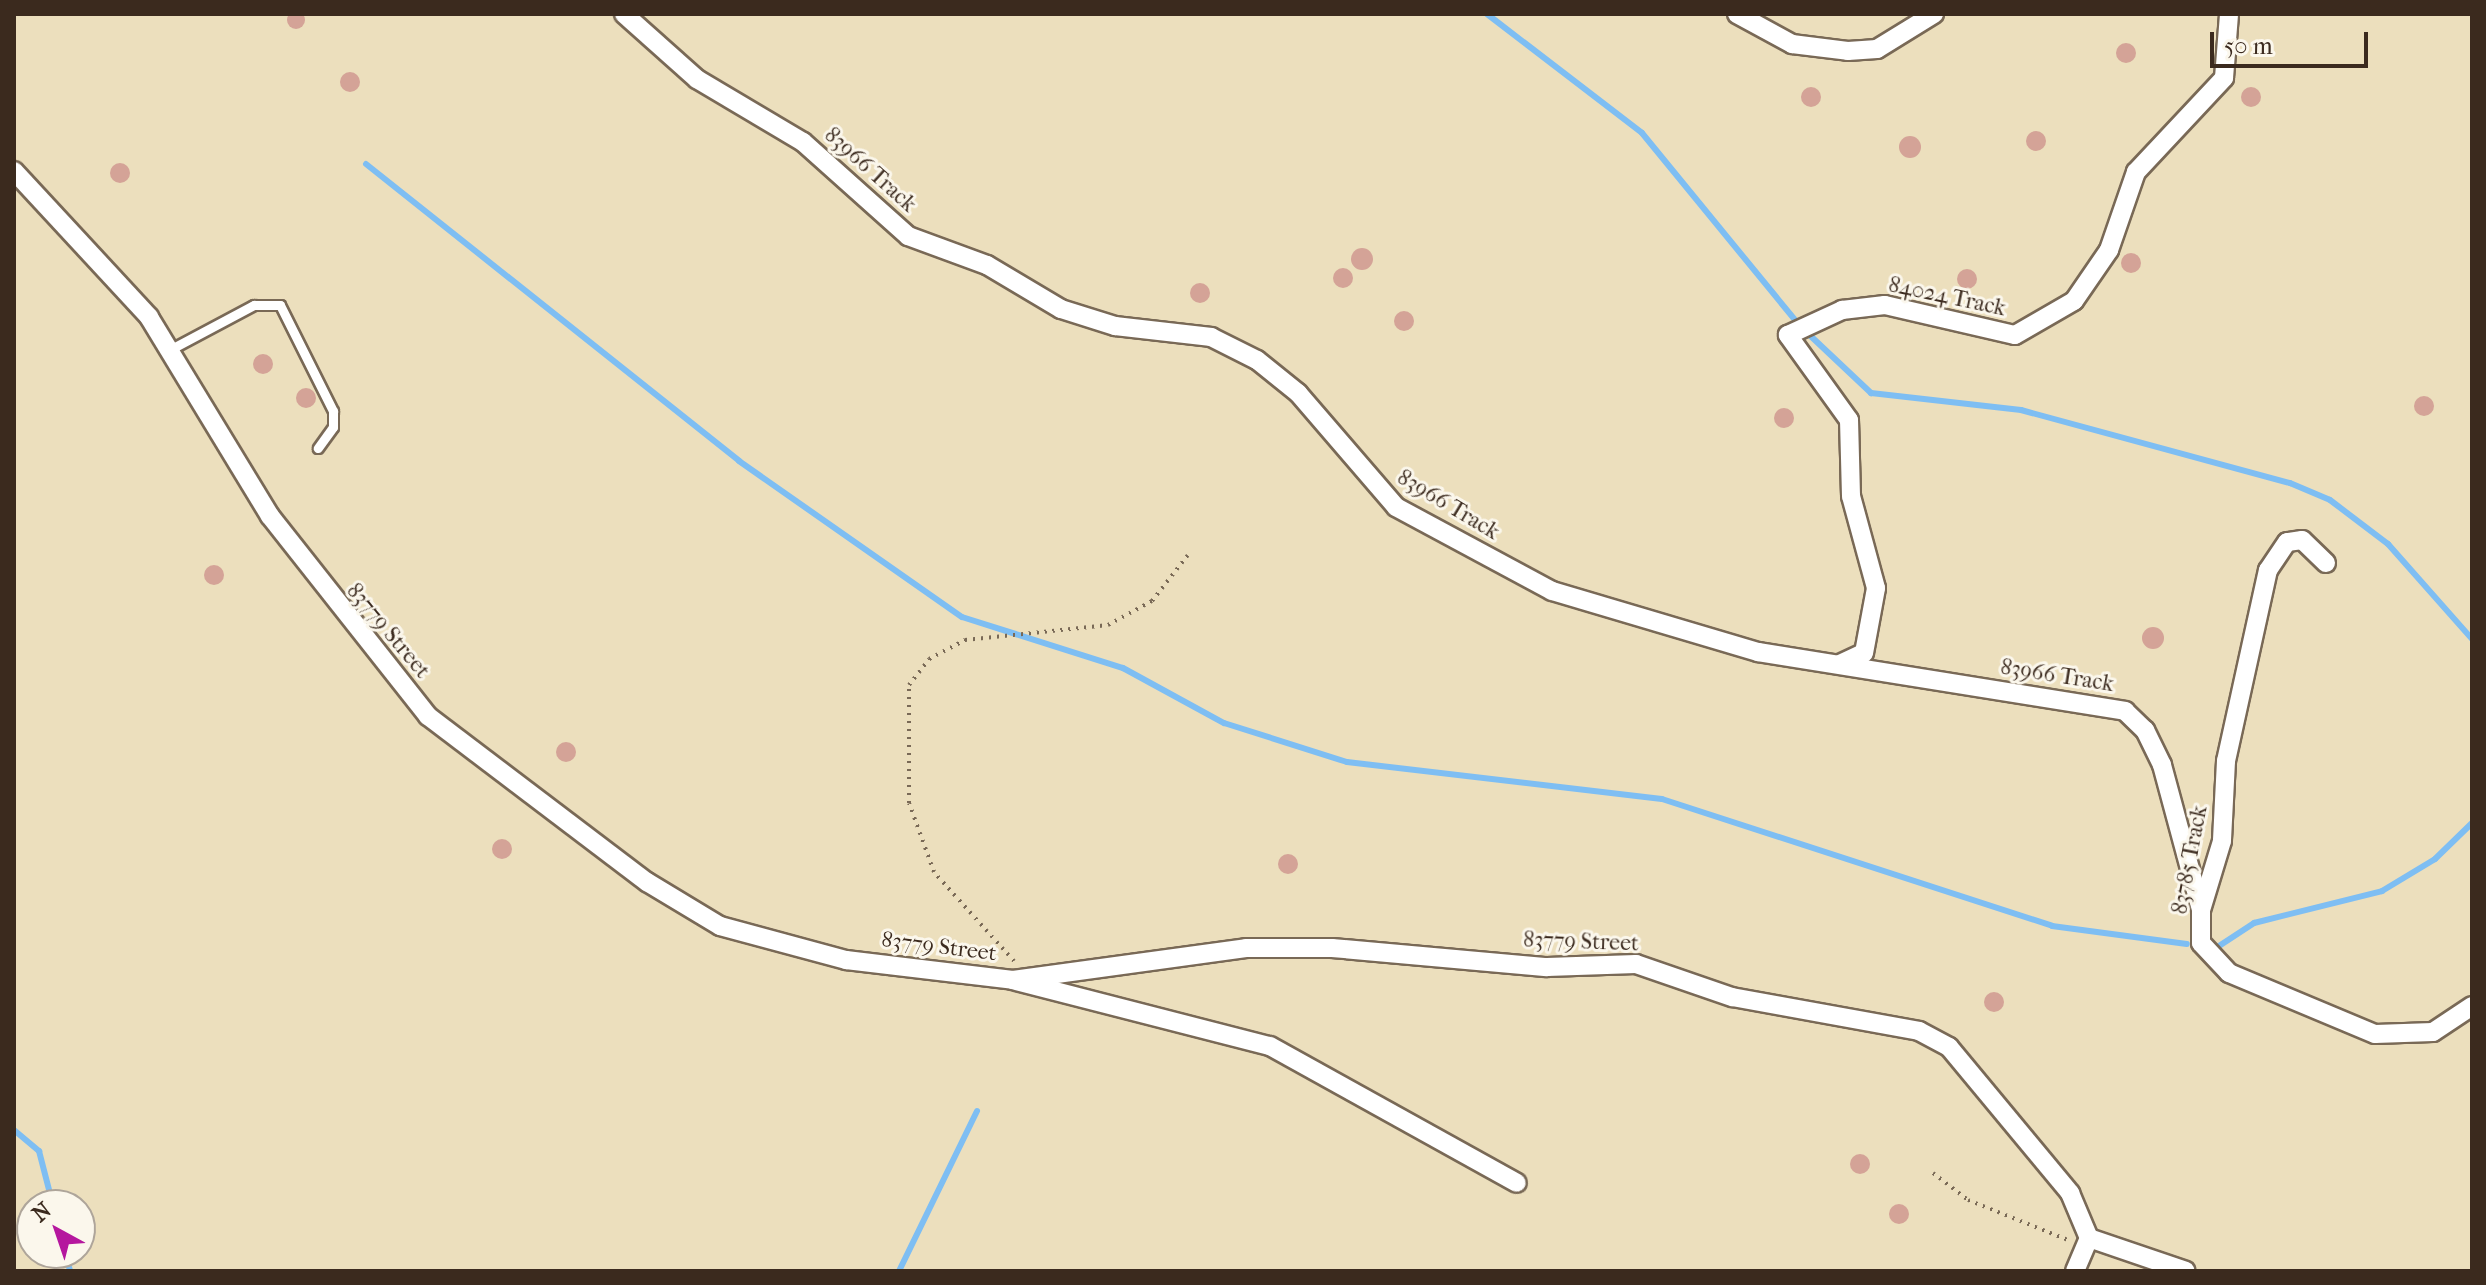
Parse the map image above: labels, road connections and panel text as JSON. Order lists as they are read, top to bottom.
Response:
{
  "streets": {
    "street": [
      "83966 Track",
      "84024 Track",
      "83779 Street",
      "83785 Track"
    ]
  },
  "crossings": [
    ["83966 Track", "84024 Track"],
    ["83966 Track", "83785 Track"]
  ],
  "scale_bar": "50 m",
  "north": "top left"
}
